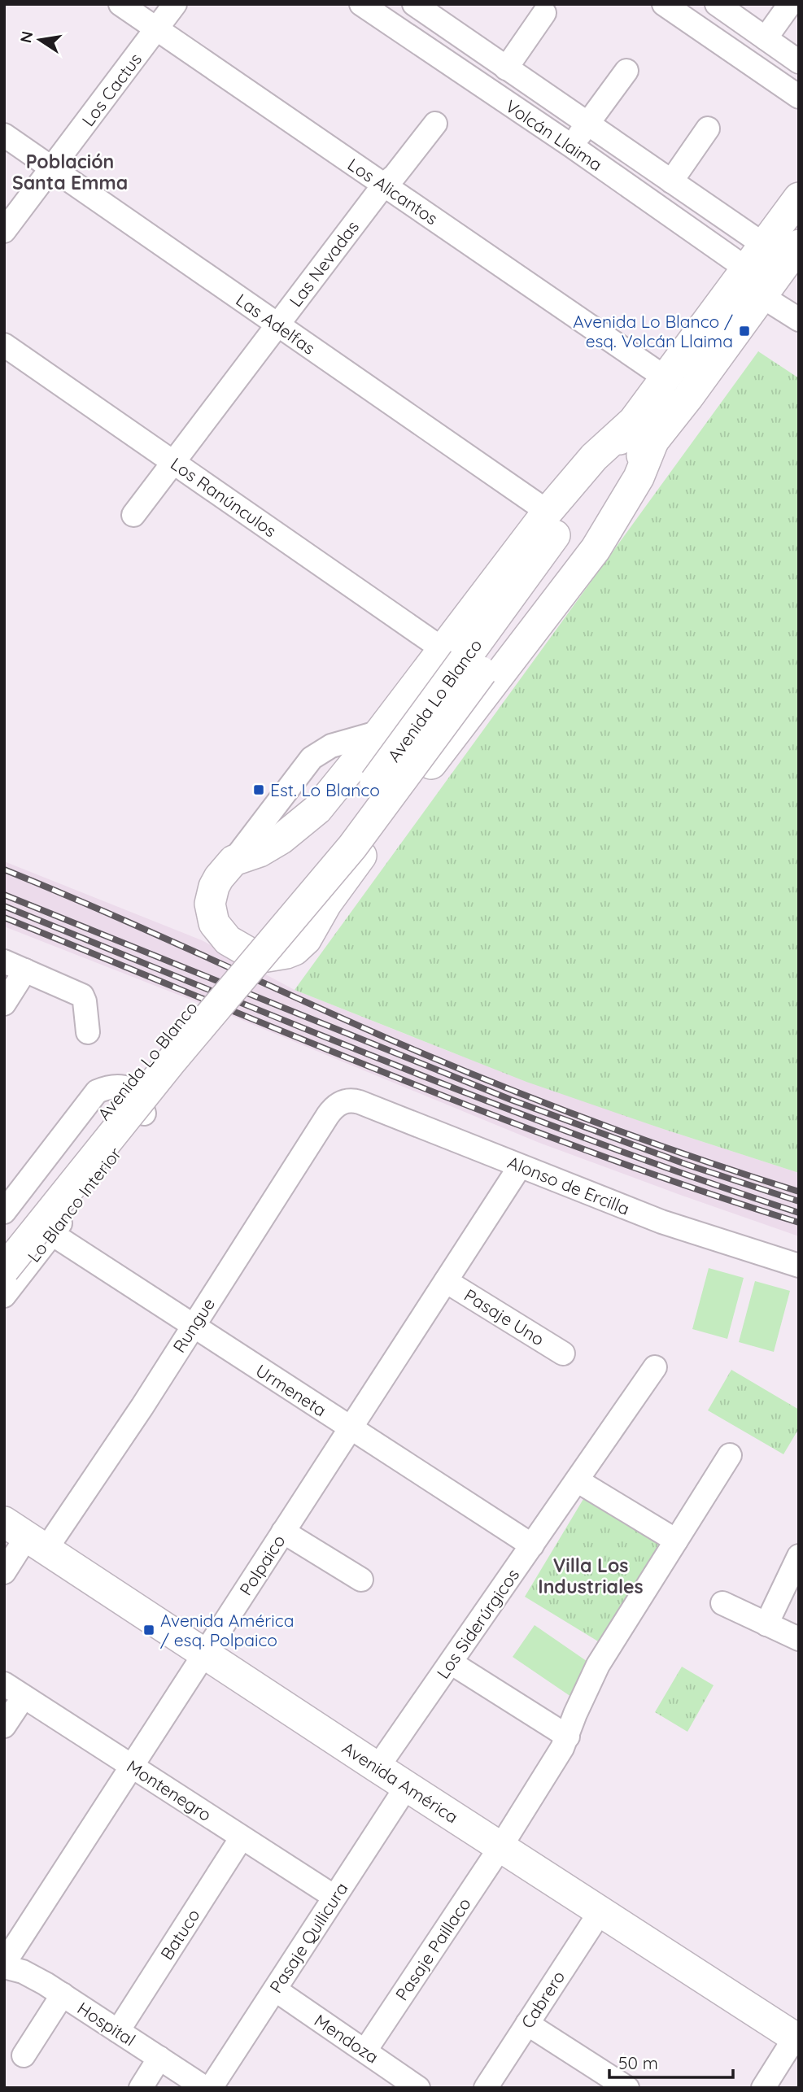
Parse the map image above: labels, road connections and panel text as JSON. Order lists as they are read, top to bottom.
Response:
{
  "streets": {
    "main road": ["Avenida Lo Blanco", "Avenida América"],
    "street": [
      "Los Cactus",
      "Volcán Llaima",
      "Los Alicantos",
      "Las Nevadas",
      "Las Adelfas",
      "Los Ranúnculos",
      "Alonso de Ercilla",
      "Lo Blanco Interior",
      "Pasaje Uno",
      "Rungue",
      "Urmeneta",
      "Polpaico",
      "Los Siderúrgicos",
      "Montenegro",
      "Batuco",
      "Pasaje Quilicura",
      "Pasaje Paillaco",
      "Cabrero",
      "Hospital",
      "Mendoza"
    ]
  },
  "crossings": [
    ["Los Cactus", "Los Alicantos"],
    ["Los Cactus", "Las Adelfas"],
    ["Volcán Llaima", "Avenida Lo Blanco"],
    ["Los Alicantos", "Las Nevadas"],
    ["Los Alicantos", "Avenida Lo Blanco"],
    ["Las Nevadas", "Las Adelfas"],
    ["Las Nevadas", "Los Ranúnculos"],
    ["Los Ranúnculos", "Avenida Lo Blanco"],
    ["Alonso de Ercilla", "Rungue"],
    ["Alonso de Ercilla", "Polpaico"],
    ["Lo Blanco Interior", "Urmeneta"],
    ["Pasaje Uno", "Polpaico"],
    ["Rungue", "Urmeneta"],
    ["Rungue", "Avenida América"],
    ["Urmeneta", "Polpaico"],
    ["Urmeneta", "Los Siderúrgicos"],
    ["Polpaico", "Avenida América"],
    ["Polpaico", "Montenegro"],
    ["Polpaico", "Hospital"],
    ["Los Siderúrgicos", "Avenida América"],
    ["Avenida América", "Pasaje Quilicura"],
    ["Avenida América", "Pasaje Paillaco"],
    ["Avenida América", "Cabrero"],
    ["Montenegro", "Batuco"],
    ["Montenegro", "Pasaje Quilicura"],
    ["Batuco", "Hospital"],
    ["Pasaje Quilicura", "Mendoza"],
    ["Pasaje Paillaco", "Mendoza"]
  ],
  "districts": ["Población Santa Emma", "Villa Los Industriales"],
  "places": {
    "transit": ["Avenida Lo Blanco / esq. Volcán Llaima", "Est. Lo Blanco", "Avenida América / esq. Polpaico"]
  },
  "scale_bar": "50 m",
  "north": "left"
}
